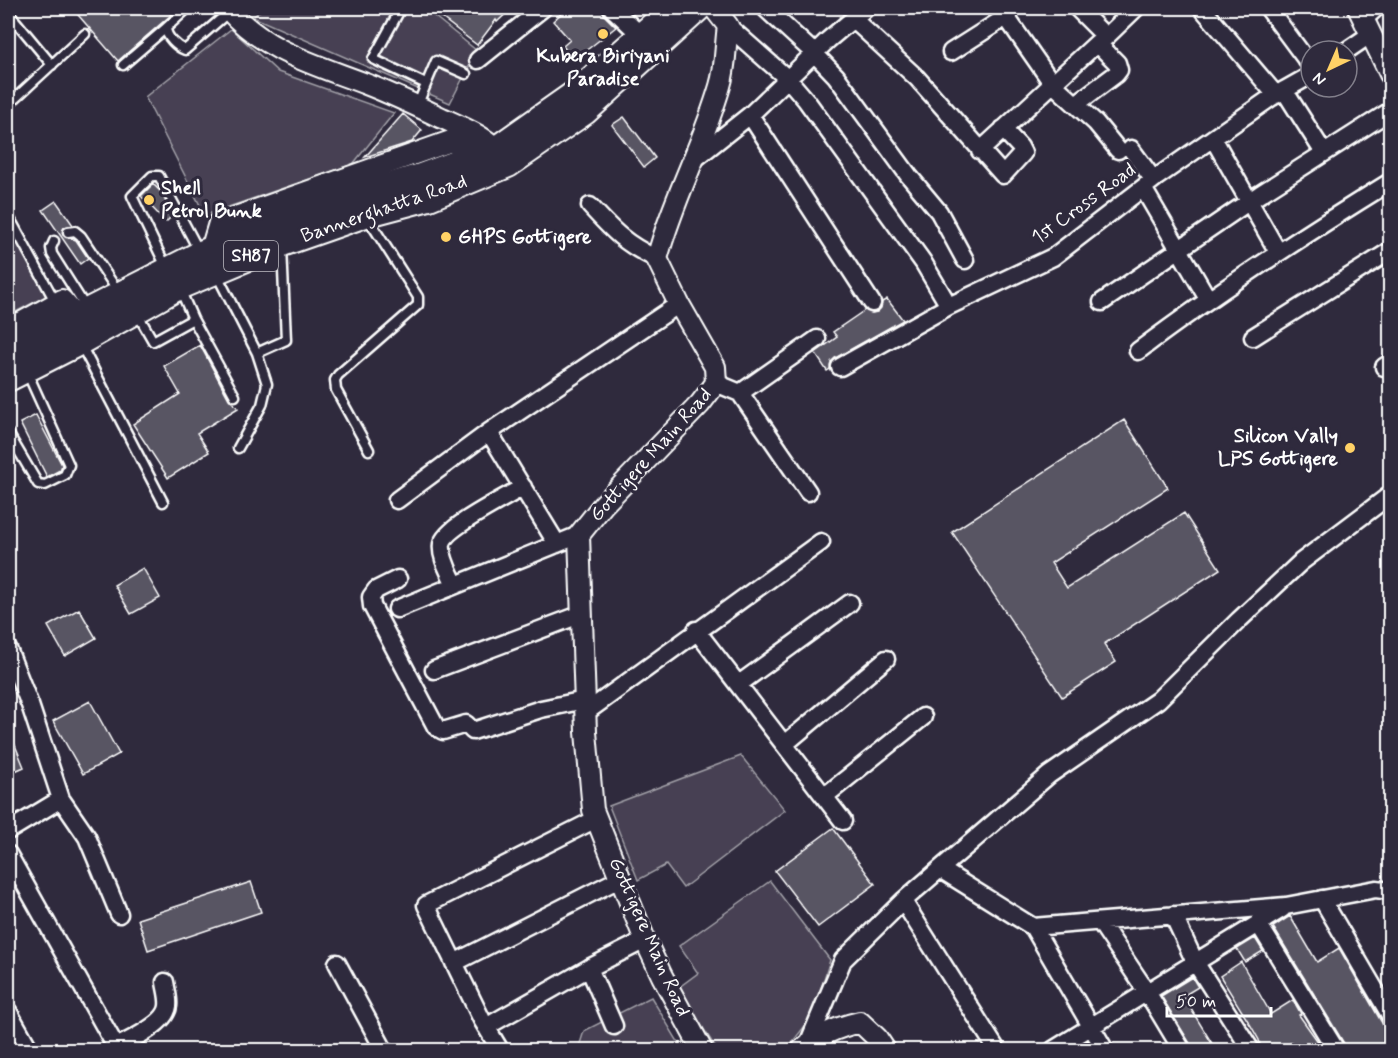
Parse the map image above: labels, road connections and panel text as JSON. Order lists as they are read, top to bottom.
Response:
{
  "streets": {
    "main road": ["Bannerghatta Road", "SH87"],
    "street": ["1st Cross Road", "Gottigere Main Road"]
  },
  "places": [
    "Kubera Biriyani Paradise",
    "Shell Petrol Bunk",
    "GHPS Gottigere",
    "Silicon Vally LPS Gottigere"
  ],
  "scale_bar": "50 m",
  "north": "bottom left"
}
